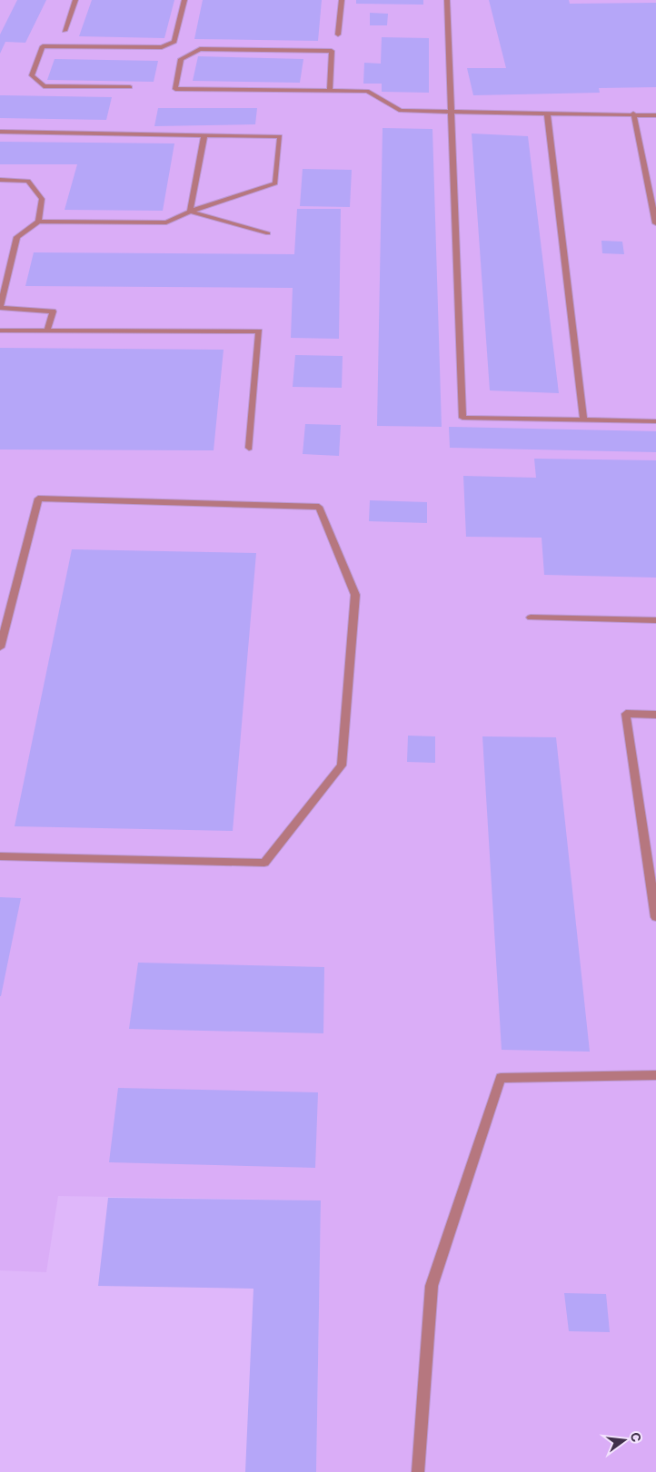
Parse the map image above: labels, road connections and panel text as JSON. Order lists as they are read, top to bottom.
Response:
{
  "north": "right"
}
